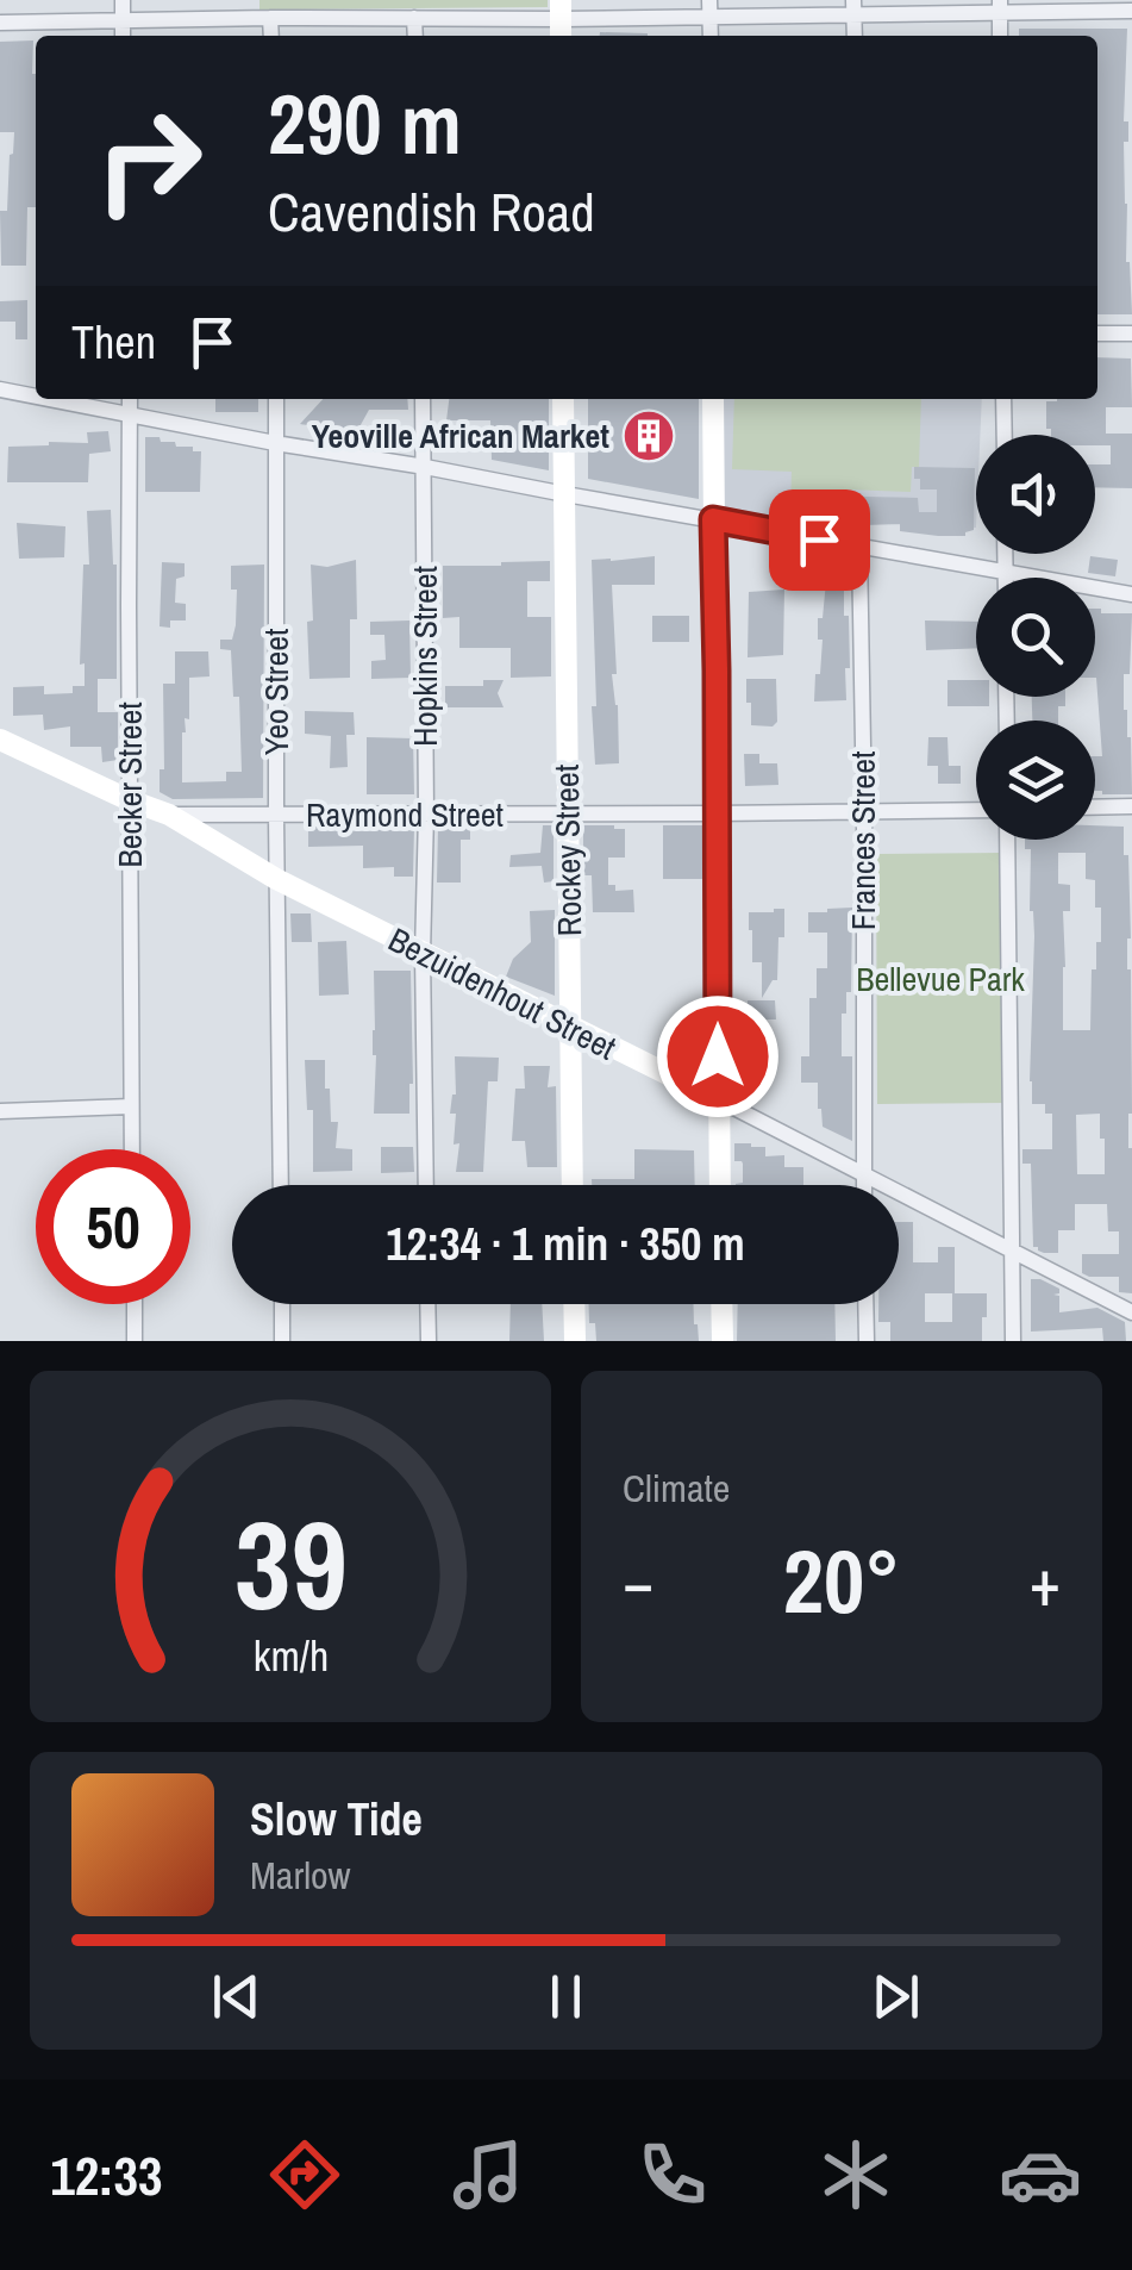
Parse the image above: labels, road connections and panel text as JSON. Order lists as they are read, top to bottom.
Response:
{
  "streets": {
    "main road": ["Rockey Street", "Bezuidenhout Street"],
    "street": [
      "Hopkins Street",
      "Yeo Street",
      "Becker Street",
      "Raymond Street",
      "Frances Street"
    ]
  },
  "crossings": [
    ["Hopkins Street", "Raymond Street"],
    ["Hopkins Street", "Bezuidenhout Street"],
    ["Yeo Street", "Raymond Street"],
    ["Yeo Street", "Bezuidenhout Street"],
    ["Becker Street", "Bezuidenhout Street"],
    ["Raymond Street", "Frances Street"],
    ["Raymond Street", "Rockey Street"],
    ["Raymond Street", "Bezuidenhout Street"],
    ["Frances Street", "Bezuidenhout Street"],
    ["Rockey Street", "Bezuidenhout Street"]
  ],
  "parks": ["Bellevue Park"],
  "places": {
    "building": ["Yeoville African Market"]
  },
  "page": {
    "turn": ["290 m", "Cavendish Road"],
    "then": "Then",
    "limit": "50",
    "trip": "12:34 · 1 min · 350 m",
    "tile": "Climate",
    "heat": ["−", "20°", "+"],
    "song": ["Slow Tide", "Marlow"],
    "tabs": "12:33",
    "gauge": ["39", "km/h"]
  }
}
